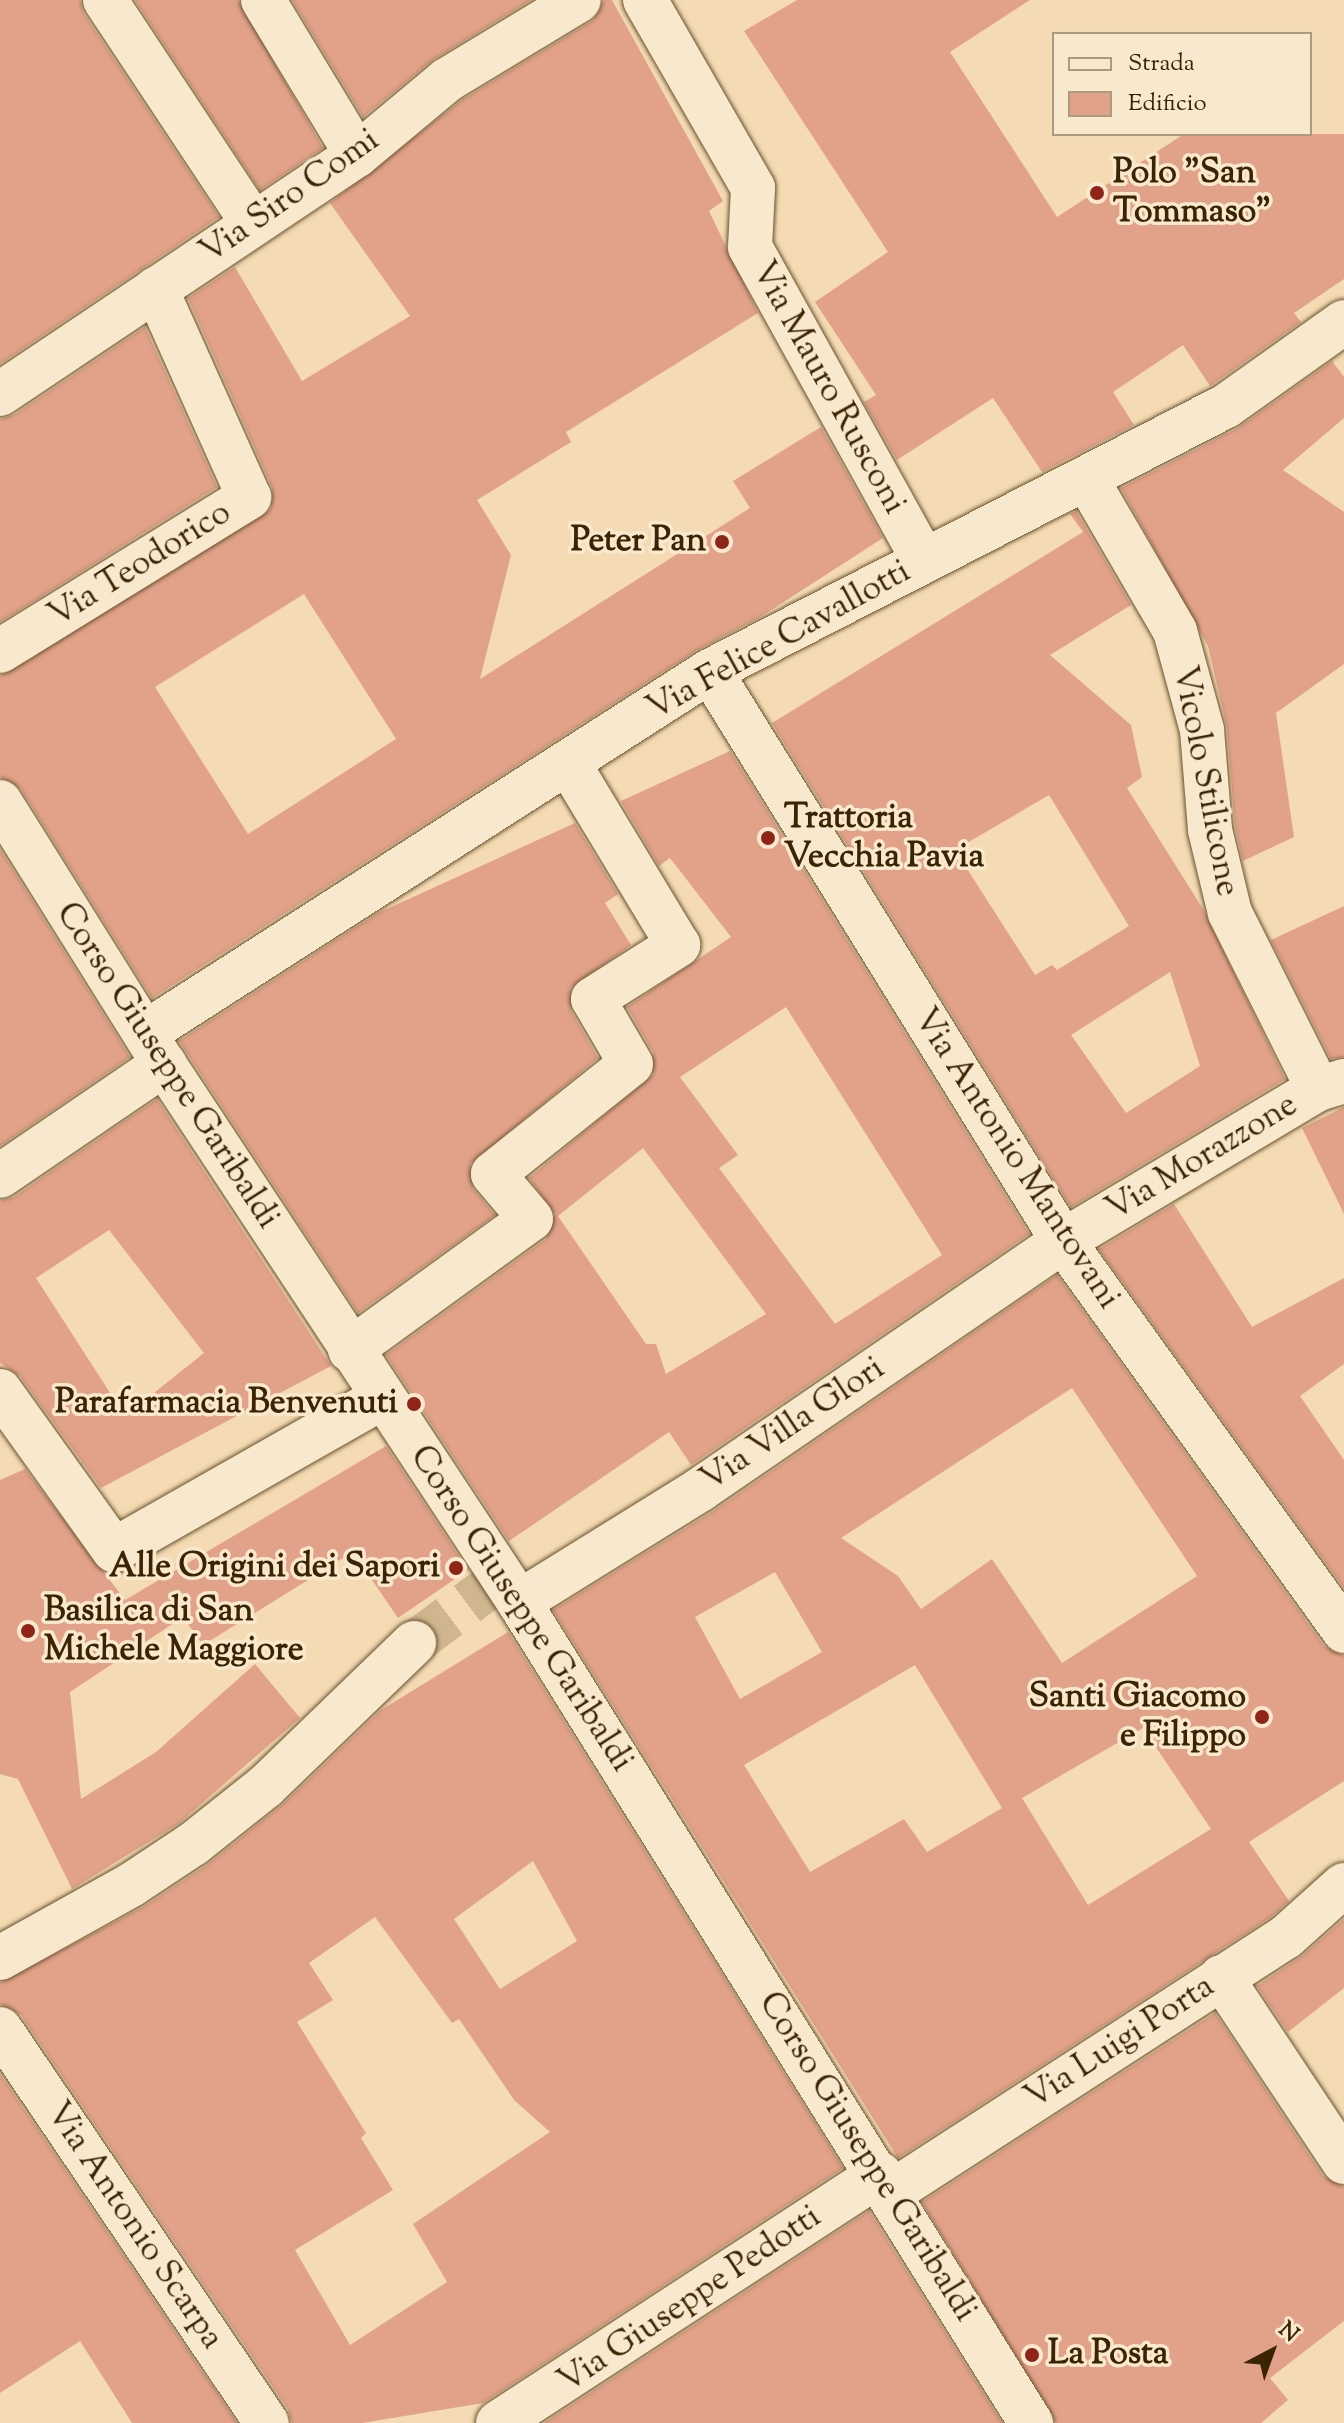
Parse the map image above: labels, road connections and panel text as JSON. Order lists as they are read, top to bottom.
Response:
{
  "streets": {
    "street": [
      "Via Siro Comi",
      "Via Mauro Rusconi",
      "Via Teodorico",
      "Via Felice Cavallotti",
      "Vicolo Stilicone",
      "Corso Giuseppe Garibaldi",
      "Via Morazzone",
      "Via Antonio Mantovani",
      "Via Villa Glori",
      "Via Luigi Porta",
      "Via Antonio Scarpa",
      "Via Giuseppe Pedotti"
    ]
  },
  "crossings": [
    ["Via Siro Comi", "Via Teodorico"],
    ["Via Mauro Rusconi", "Via Felice Cavallotti"],
    ["Via Felice Cavallotti", "Vicolo Stilicone"],
    ["Via Felice Cavallotti", "Corso Giuseppe Garibaldi"],
    ["Via Felice Cavallotti", "Via Antonio Mantovani"],
    ["Vicolo Stilicone", "Via Morazzone"],
    ["Corso Giuseppe Garibaldi", "Via Villa Glori"],
    ["Corso Giuseppe Garibaldi", "Via Luigi Porta"],
    ["Corso Giuseppe Garibaldi", "Via Giuseppe Pedotti"],
    ["Via Morazzone", "Via Antonio Mantovani"],
    ["Via Morazzone", "Via Villa Glori"],
    ["Via Antonio Mantovani", "Via Villa Glori"],
    ["Via Luigi Porta", "Via Giuseppe Pedotti"]
  ],
  "places": [
    "Polo \"San Tommaso\"",
    "Peter Pan",
    "Trattoria Vecchia Pavia",
    "Parafarmacia Benvenuti",
    "Alle Origini dei Sapori",
    "Basilica di San Michele Maggiore",
    "Santi Giacomo e Filippo",
    "La Posta"
  ],
  "legend": ["Strada", "Edificio"],
  "north": "top right"
}
